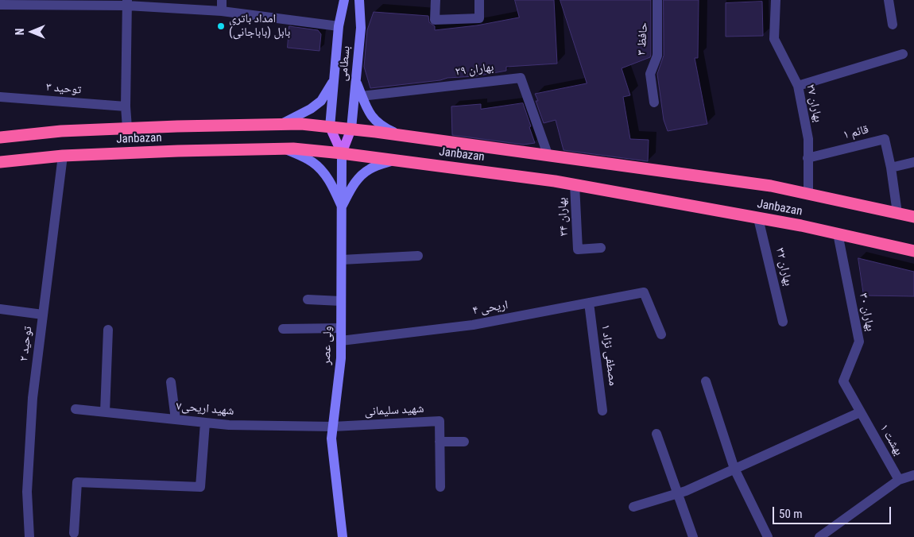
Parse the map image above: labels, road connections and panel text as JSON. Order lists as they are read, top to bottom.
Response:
{
  "streets": {
    "highway": ["Janbazan"],
    "main road": ["بسطامی", "ولی عصر"],
    "street": [
      "حافظ ۳",
      "بهاران ۲۹",
      "توحید ۳",
      "بهاران ۲۷",
      "قائم ۱",
      "بهاران ۳۴",
      "بهاران ۳۲",
      "اریحی ۴",
      "بهاران ۳۰",
      "توحید ۲",
      "مصطفی نژاد ۱",
      "شهید اریحی۷",
      "شهید سلیمانی",
      "بهشت ۱"
    ]
  },
  "crossings": [
    ["بسطامی", "بهاران ۲۹"],
    ["بسطامی", "Janbazan"],
    ["بهاران ۲۹", "Janbazan"],
    ["بهاران ۲۷", "قائم ۱"],
    ["بهاران ۲۷", "Janbazan"],
    ["قائم ۱", "Janbazan"],
    ["Janbazan", "بهاران ۳۴"],
    ["Janbazan", "بهاران ۳۲"],
    ["Janbazan", "بهاران ۳۰"],
    ["Janbazan", "توحید ۲"],
    ["Janbazan", "ولی عصر"],
    ["اریحی ۴", "ولی عصر"],
    ["اریحی ۴", "مصطفی نژاد ۱"],
    ["بهاران ۳۰", "بهشت ۱"],
    ["ولی عصر", "شهید اریحی۷"],
    ["ولی عصر", "شهید سلیمانی"],
    ["شهید اریحی۷", "شهید سلیمانی"]
  ],
  "places": ["امداد باتری بابل (باباجانی)"],
  "scale_bar": "50 m",
  "north": "left"
}
